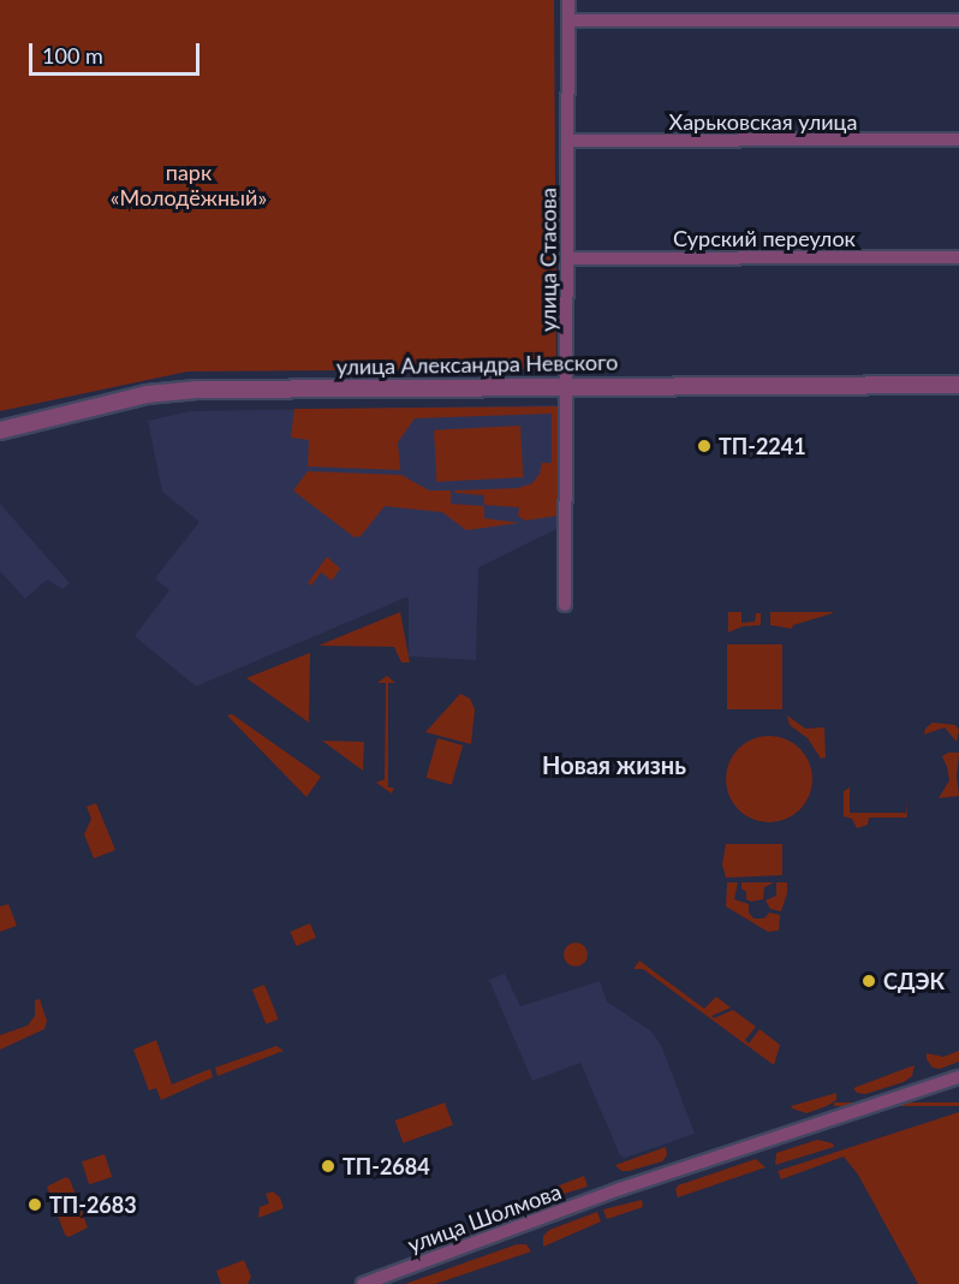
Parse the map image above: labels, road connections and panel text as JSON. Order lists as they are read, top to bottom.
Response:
{
  "streets": {
    "street": [
      "Харьковская улица",
      "Сурский переулок",
      "улица Стасова",
      "улица Александра Невского",
      "улица Шолмова"
    ]
  },
  "crossings": [
    ["Харьковская улица", "улица Стасова"],
    ["Сурский переулок", "улица Стасова"],
    ["улица Стасова", "улица Александра Невского"]
  ],
  "districts": ["Новая жизнь"],
  "parks": ["парк «Молодёжный»"],
  "places": [
    "ТП-2241",
    "СДЭК",
    "ТП-2684",
    "ТП-2683"
  ],
  "scale_bar": "100 m"
}
